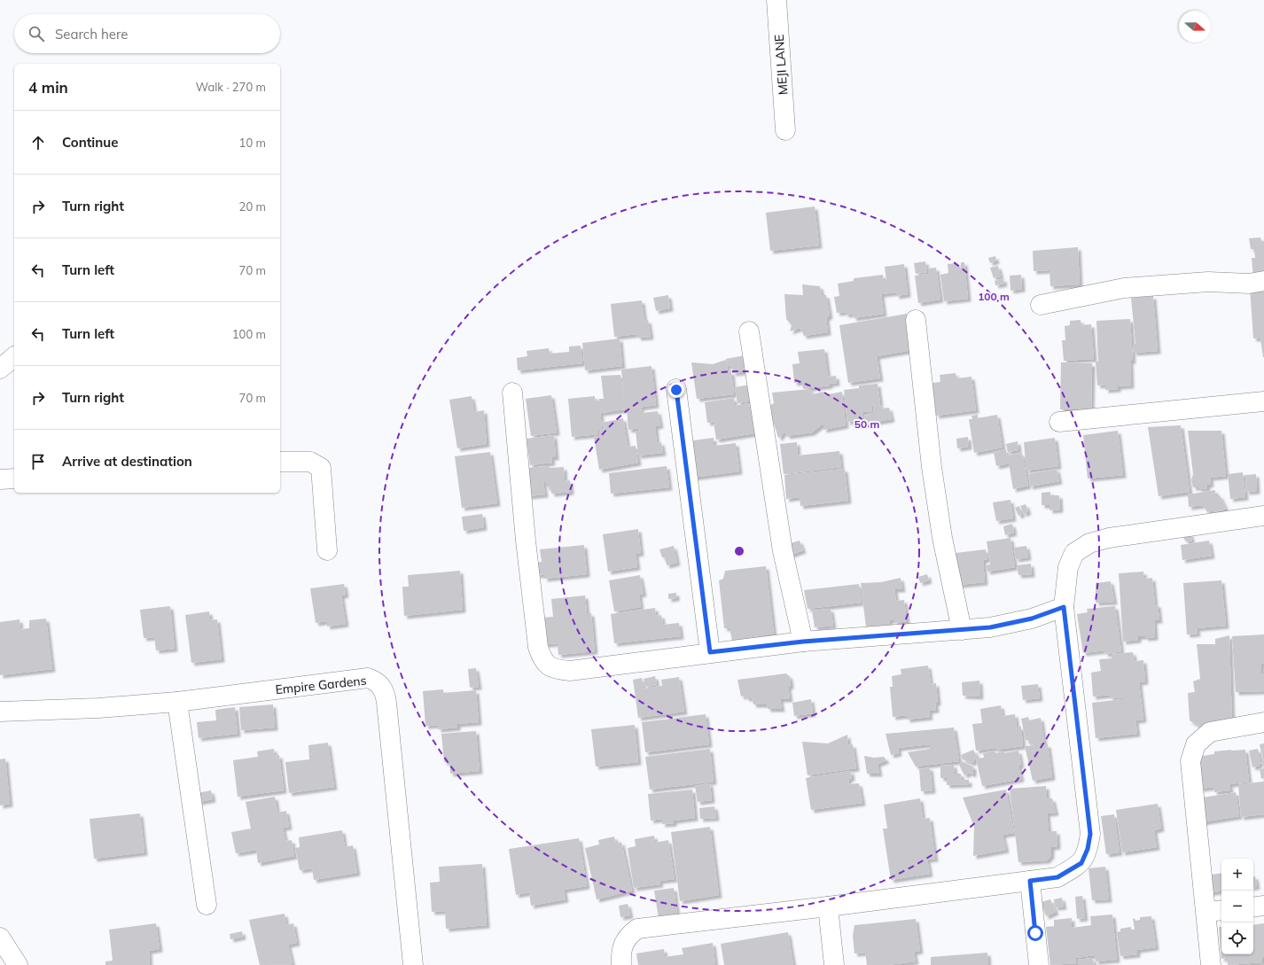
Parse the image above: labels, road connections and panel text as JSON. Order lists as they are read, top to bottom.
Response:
{
  "streets": {
    "street": ["MEJI LANE", "Empire Gardens"]
  },
  "north": "right",
  "page": {
    "search": "Search here",
    "heading": ["4 min", "Walk · 270 m"],
    "list": [
      ["Continue", "10 m"],
      ["Turn right", "20 m"],
      ["Turn left", "70 m"],
      ["Turn left", "100 m"],
      ["Turn right", "70 m"],
      "Arrive at destination"
    ],
    "map_buttons": ["+", "−"]
  },
  "rings": ["100 m", "50 m"]
}
